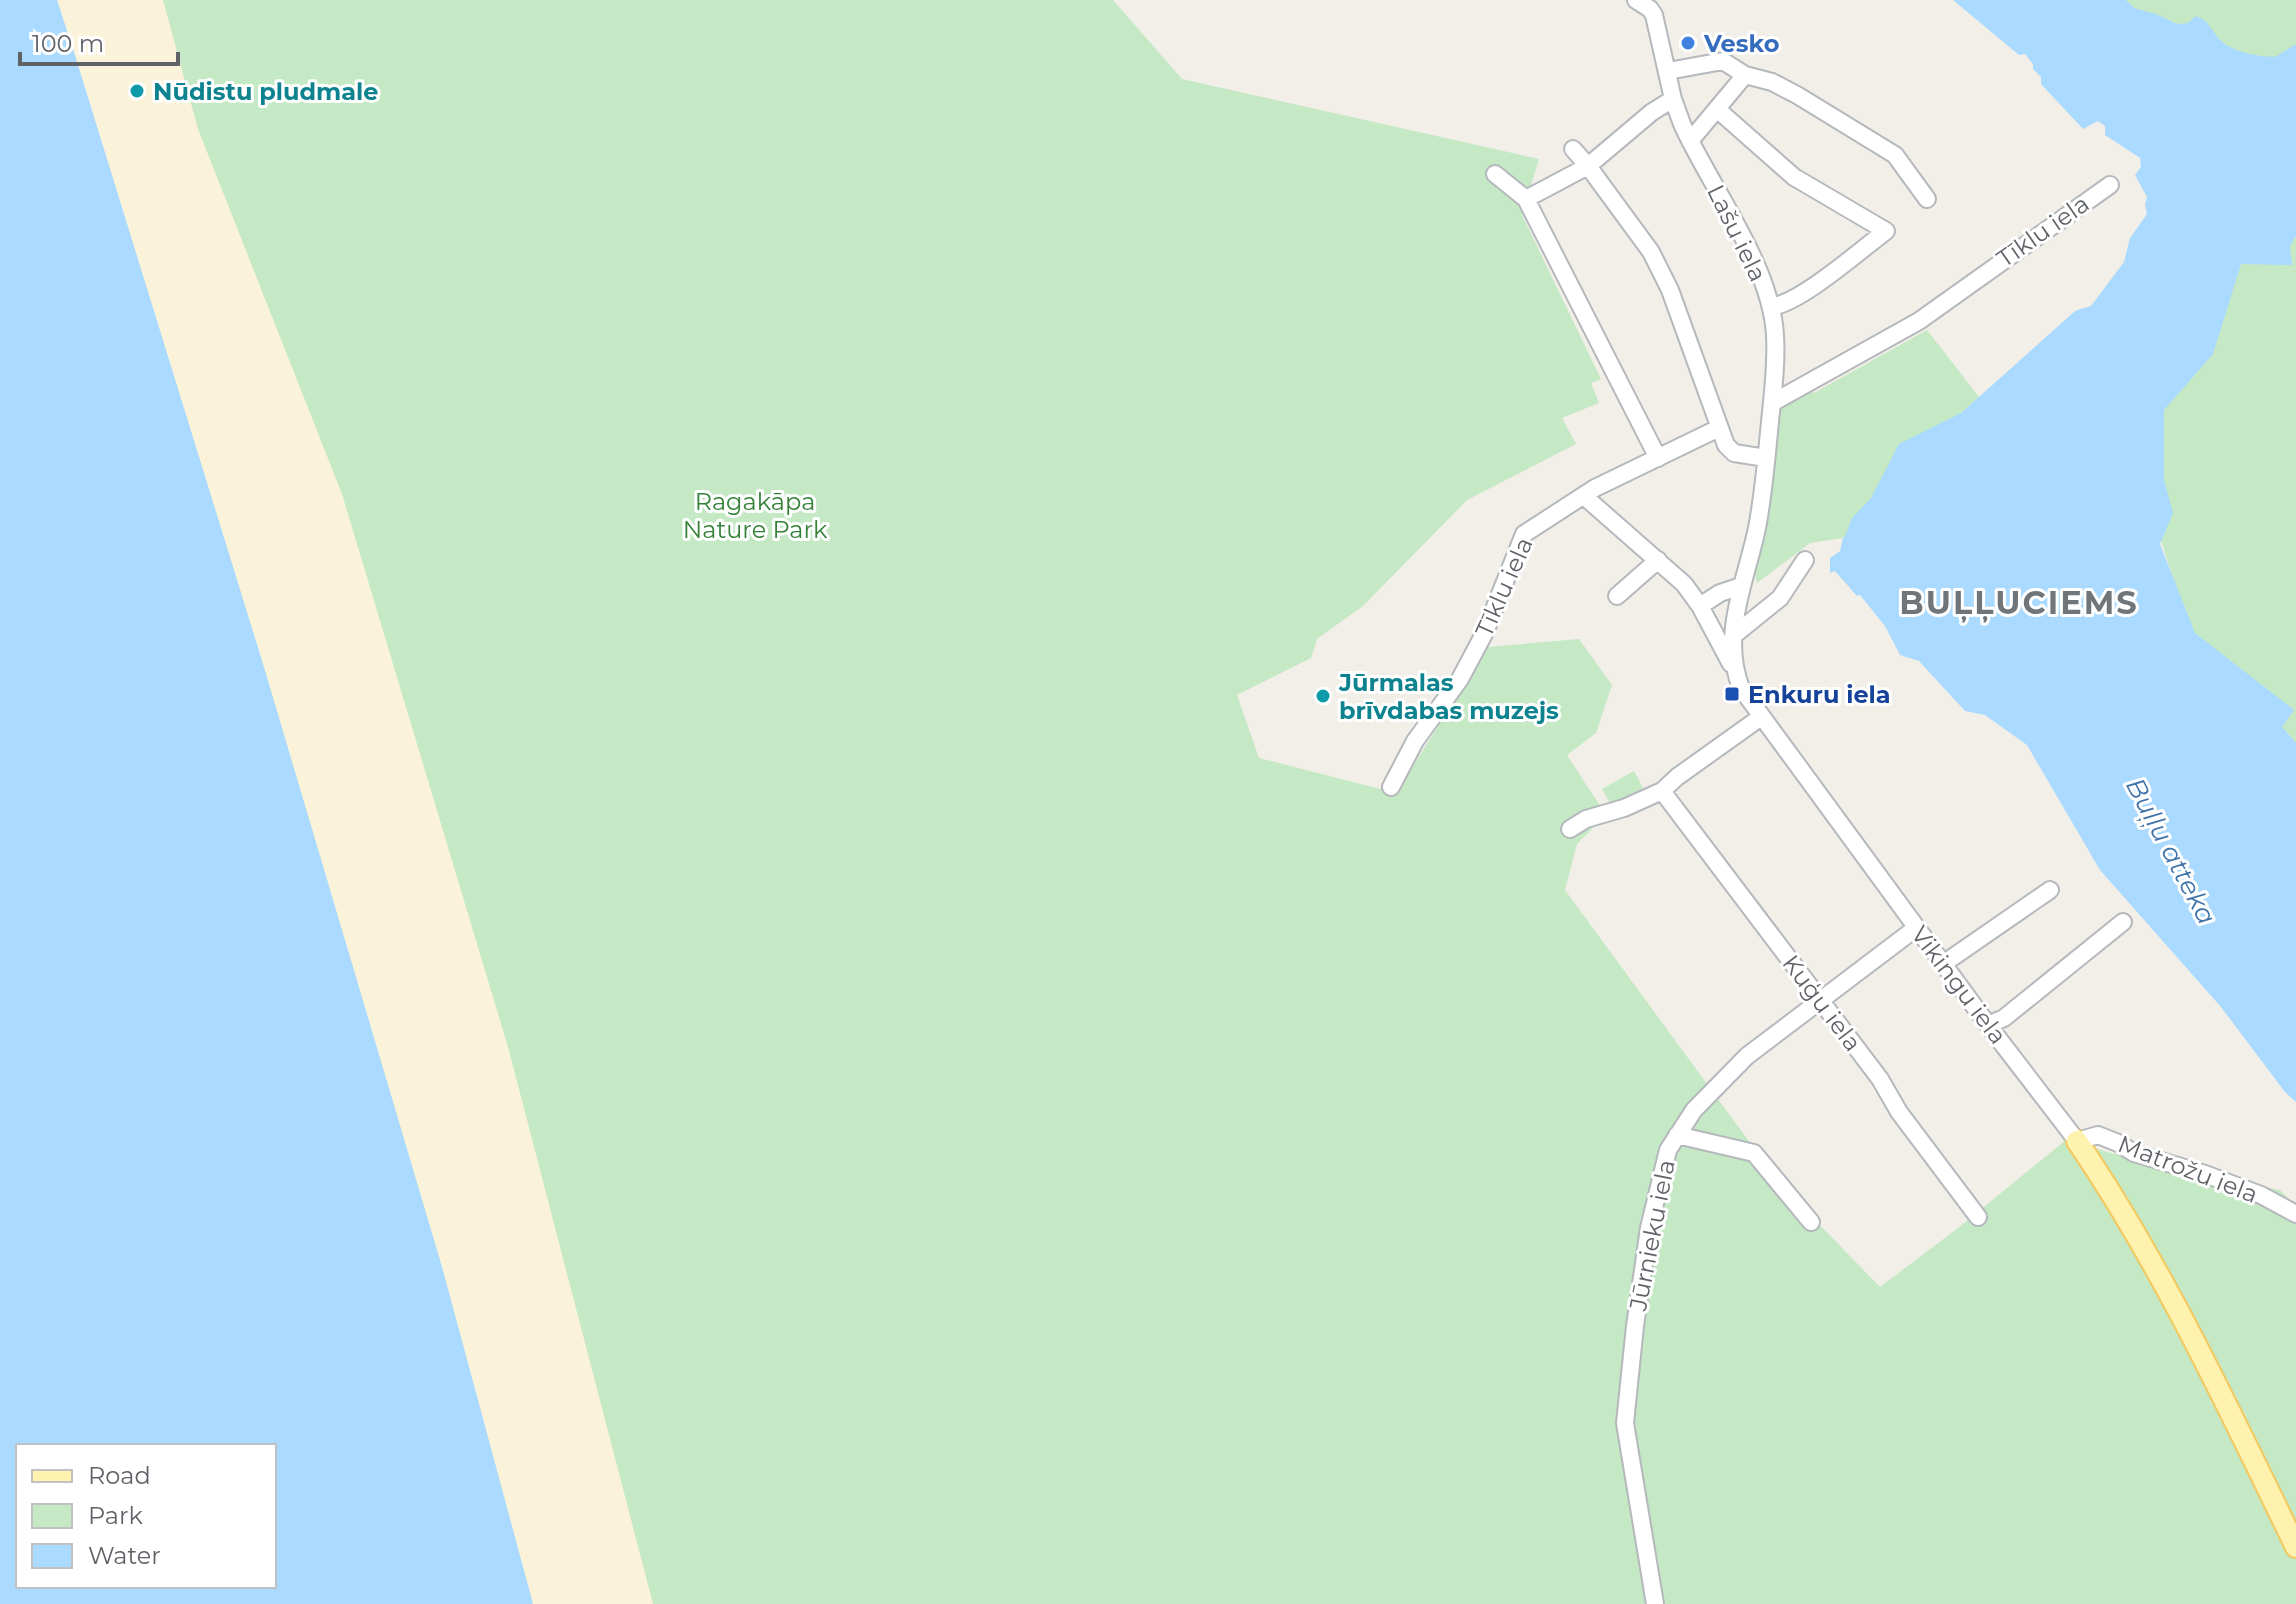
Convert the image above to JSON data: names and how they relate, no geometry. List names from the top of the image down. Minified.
{"streets":{"main road":["Vikingu iela"],"street":["Tīklu iela","Lašu iela","Kuģu iela","Matrožu iela","Jūrnieku iela"]},"crossings":[["Tīklu iela","Lašu iela"],["Tīklu iela","Vikingu iela"],["Lašu iela","Vikingu iela"],["Vikingu iela","Matrožu iela"],["Vikingu iela","Jūrnieku iela"],["Kuģu iela","Jūrnieku iela"]],"districts":["BUĻĻUCIEMS"],"water":["Buļļu atteka"],"parks":["Ragakāpa Nature Park"],"places":{"other":["Vesko","Nūdistu pludmale","Jūrmalas brīvdabas muzejs"],"transit":["Enkuru iela"]},"legend":["Road","Park","Water"],"scale_bar":"100 m"}
